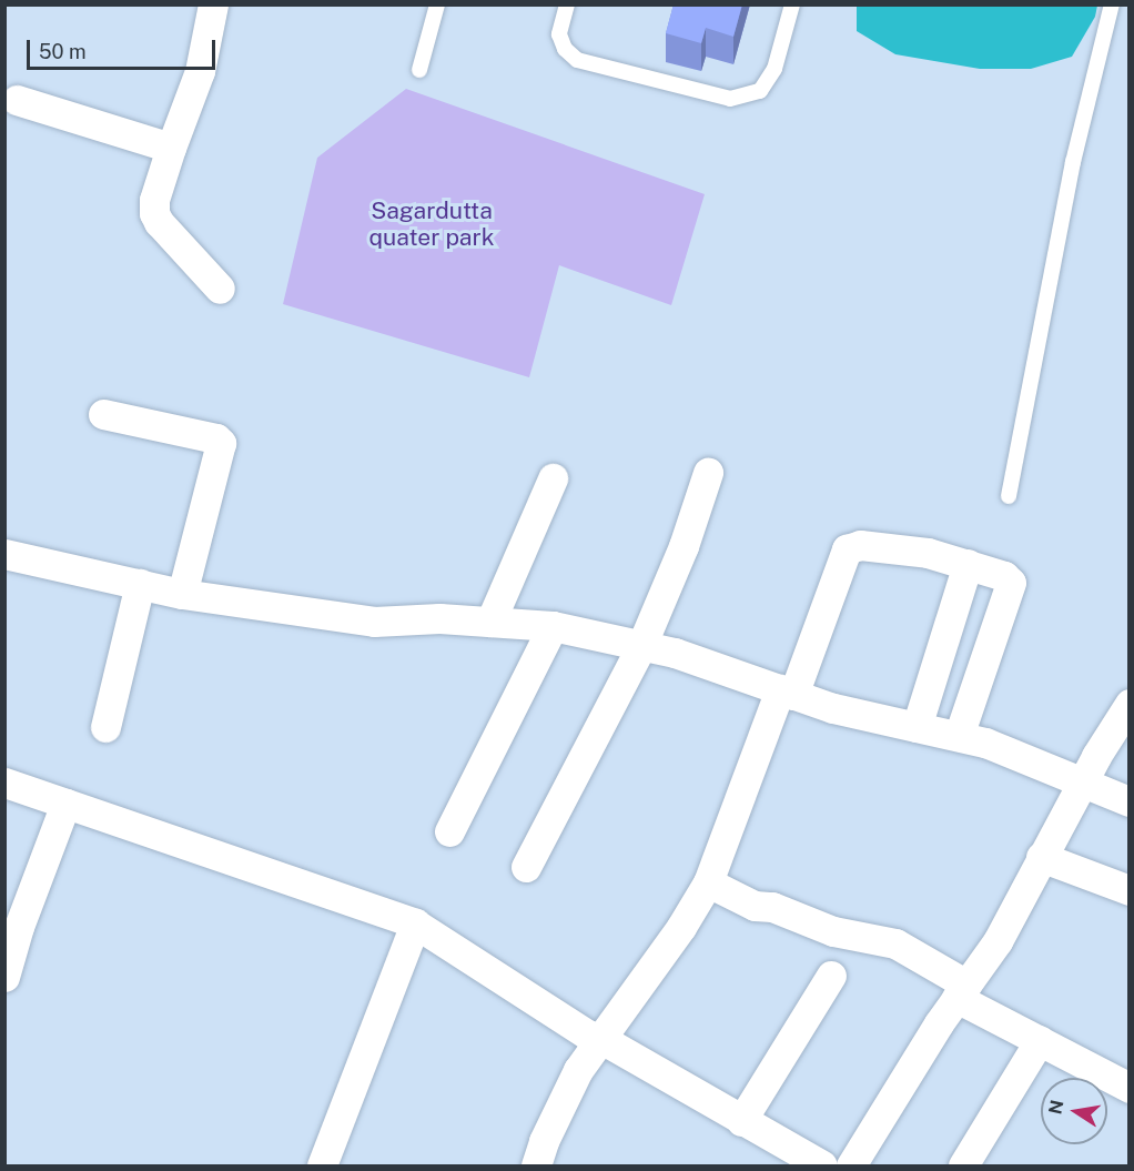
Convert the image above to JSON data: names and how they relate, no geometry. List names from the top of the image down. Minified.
{"parks":["Sagardutta quater park"],"scale_bar":"50 m","north":"left"}
